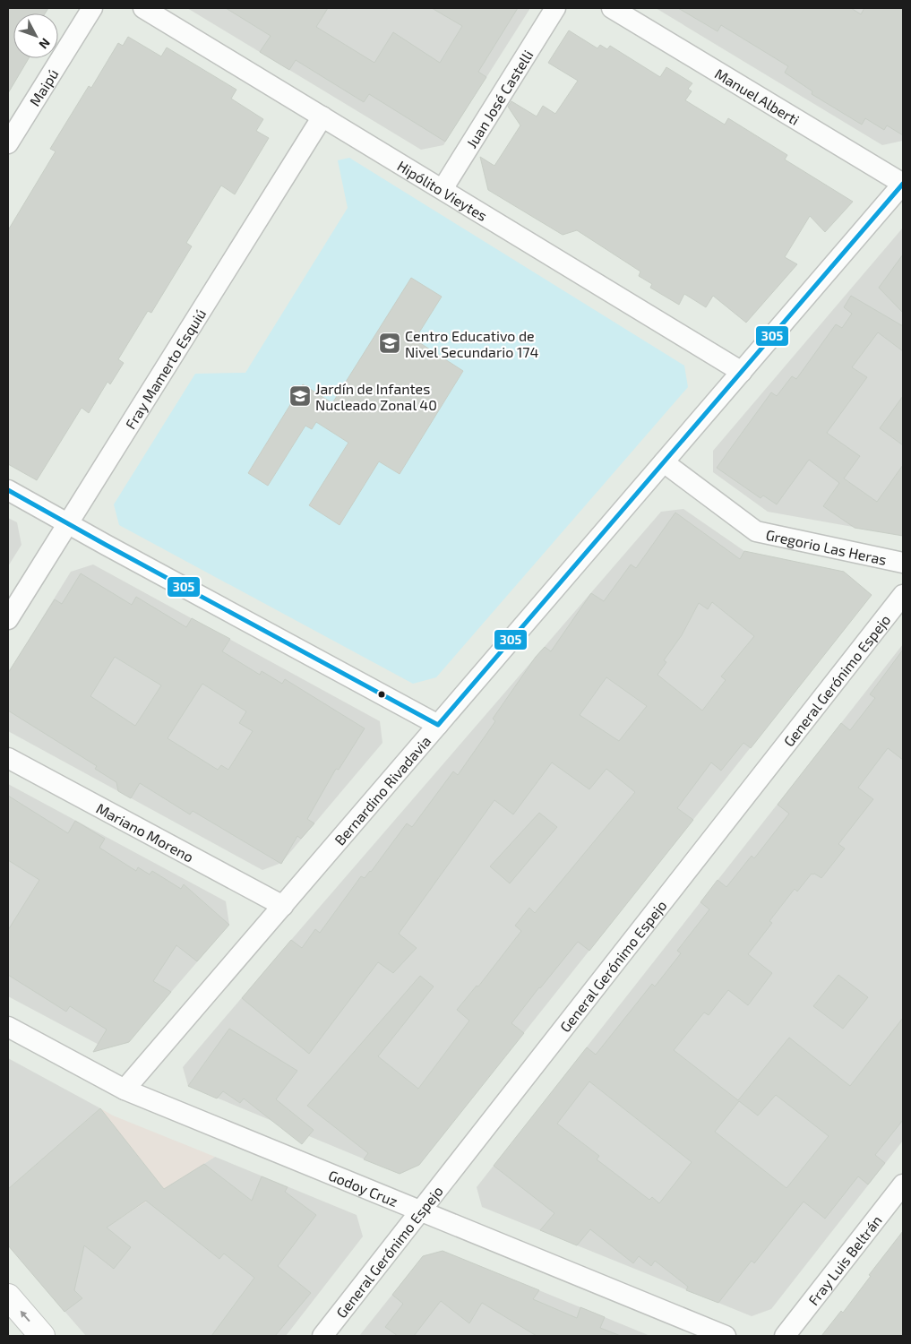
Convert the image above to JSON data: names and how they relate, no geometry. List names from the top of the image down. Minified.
{"streets":{"street":["Maipú","Manuel Alberti","Juan José Castelli","Hipólito Vieytes","Fray Mamerto Esquiú","Gregorio Las Heras","General Gerónimo Espejo","Bernardino Rivadavia","Mariano Moreno","Godoy Cruz","Fray Luis Beltrán"]},"crossings":[["Manuel Alberti","Bernardino Rivadavia"],["Juan José Castelli","Hipólito Vieytes"],["Hipólito Vieytes","Fray Mamerto Esquiú"],["Hipólito Vieytes","Bernardino Rivadavia"],["Gregorio Las Heras","Bernardino Rivadavia"],["General Gerónimo Espejo","Godoy Cruz"],["Bernardino Rivadavia","Mariano Moreno"],["Bernardino Rivadavia","Godoy Cruz"]],"places":{"school or university":["Centro Educativo de Nivel Secundario 174","Jardín de Infantes Nucleado Zonal 40"]},"lines":["transit line 305"],"north":"bottom right"}
